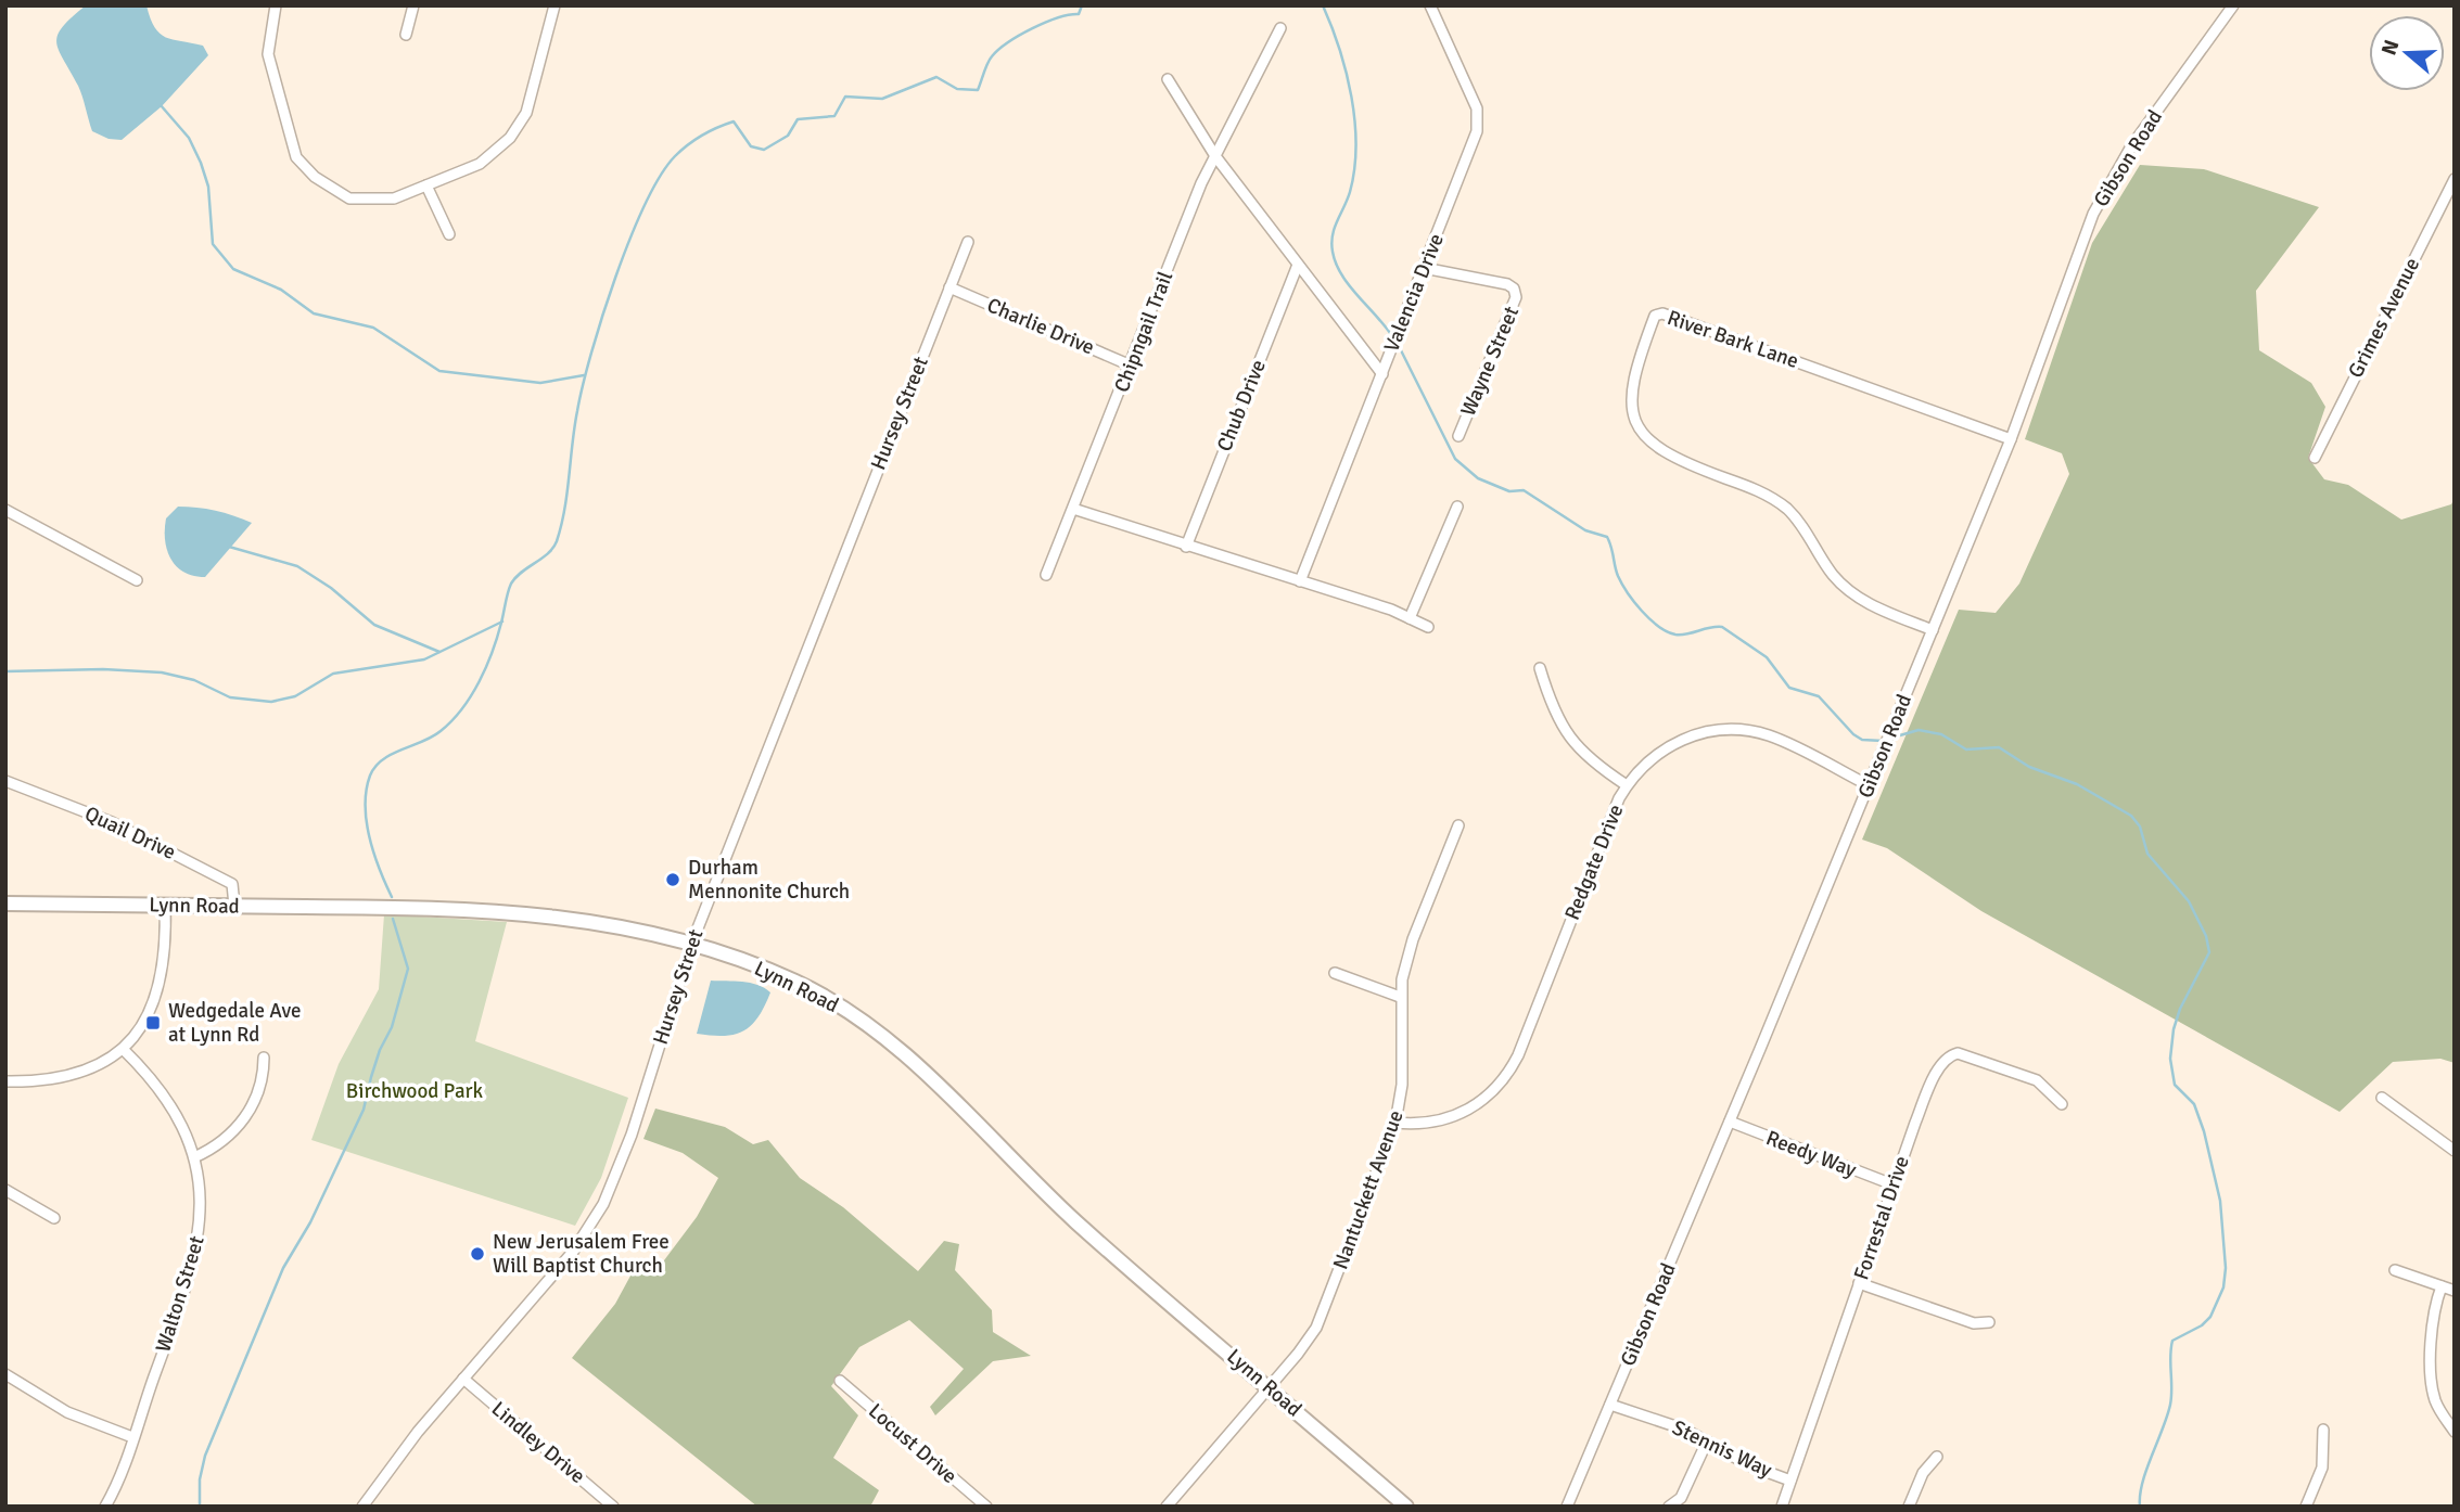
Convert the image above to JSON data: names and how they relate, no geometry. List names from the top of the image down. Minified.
{"streets":{"street":["Gibson Road","Valencia Drive","Grimes Avenue","Charlie Drive","Chipngail Trail","River Bark Lane","Wayne Street","Chub Drive","Hursey Street","Quail Drive","Redgate Drive","Lynn Road","Reedy Way","Nantuckett Avenue","Forrestal Drive","Walton Street","Lindley Drive","Locust Drive","Stennis Way"]},"crossings":[["Gibson Road","River Bark Lane"],["Gibson Road","Redgate Drive"],["Gibson Road","Reedy Way"],["Gibson Road","Stennis Way"],["Valencia Drive","Wayne Street"],["Charlie Drive","Chipngail Trail"],["Charlie Drive","Hursey Street"],["Hursey Street","Lynn Road"],["Hursey Street","Lindley Drive"],["Quail Drive","Lynn Road"],["Redgate Drive","Nantuckett Avenue"],["Lynn Road","Nantuckett Avenue"],["Reedy Way","Forrestal Drive"],["Forrestal Drive","Stennis Way"]],"parks":["Birchwood Park"],"places":{"other":["Durham Mennonite Church","New Jerusalem Free Will Baptist Church"],"transit":["Wedgedale Ave at Lynn Rd"]},"north":"left"}
